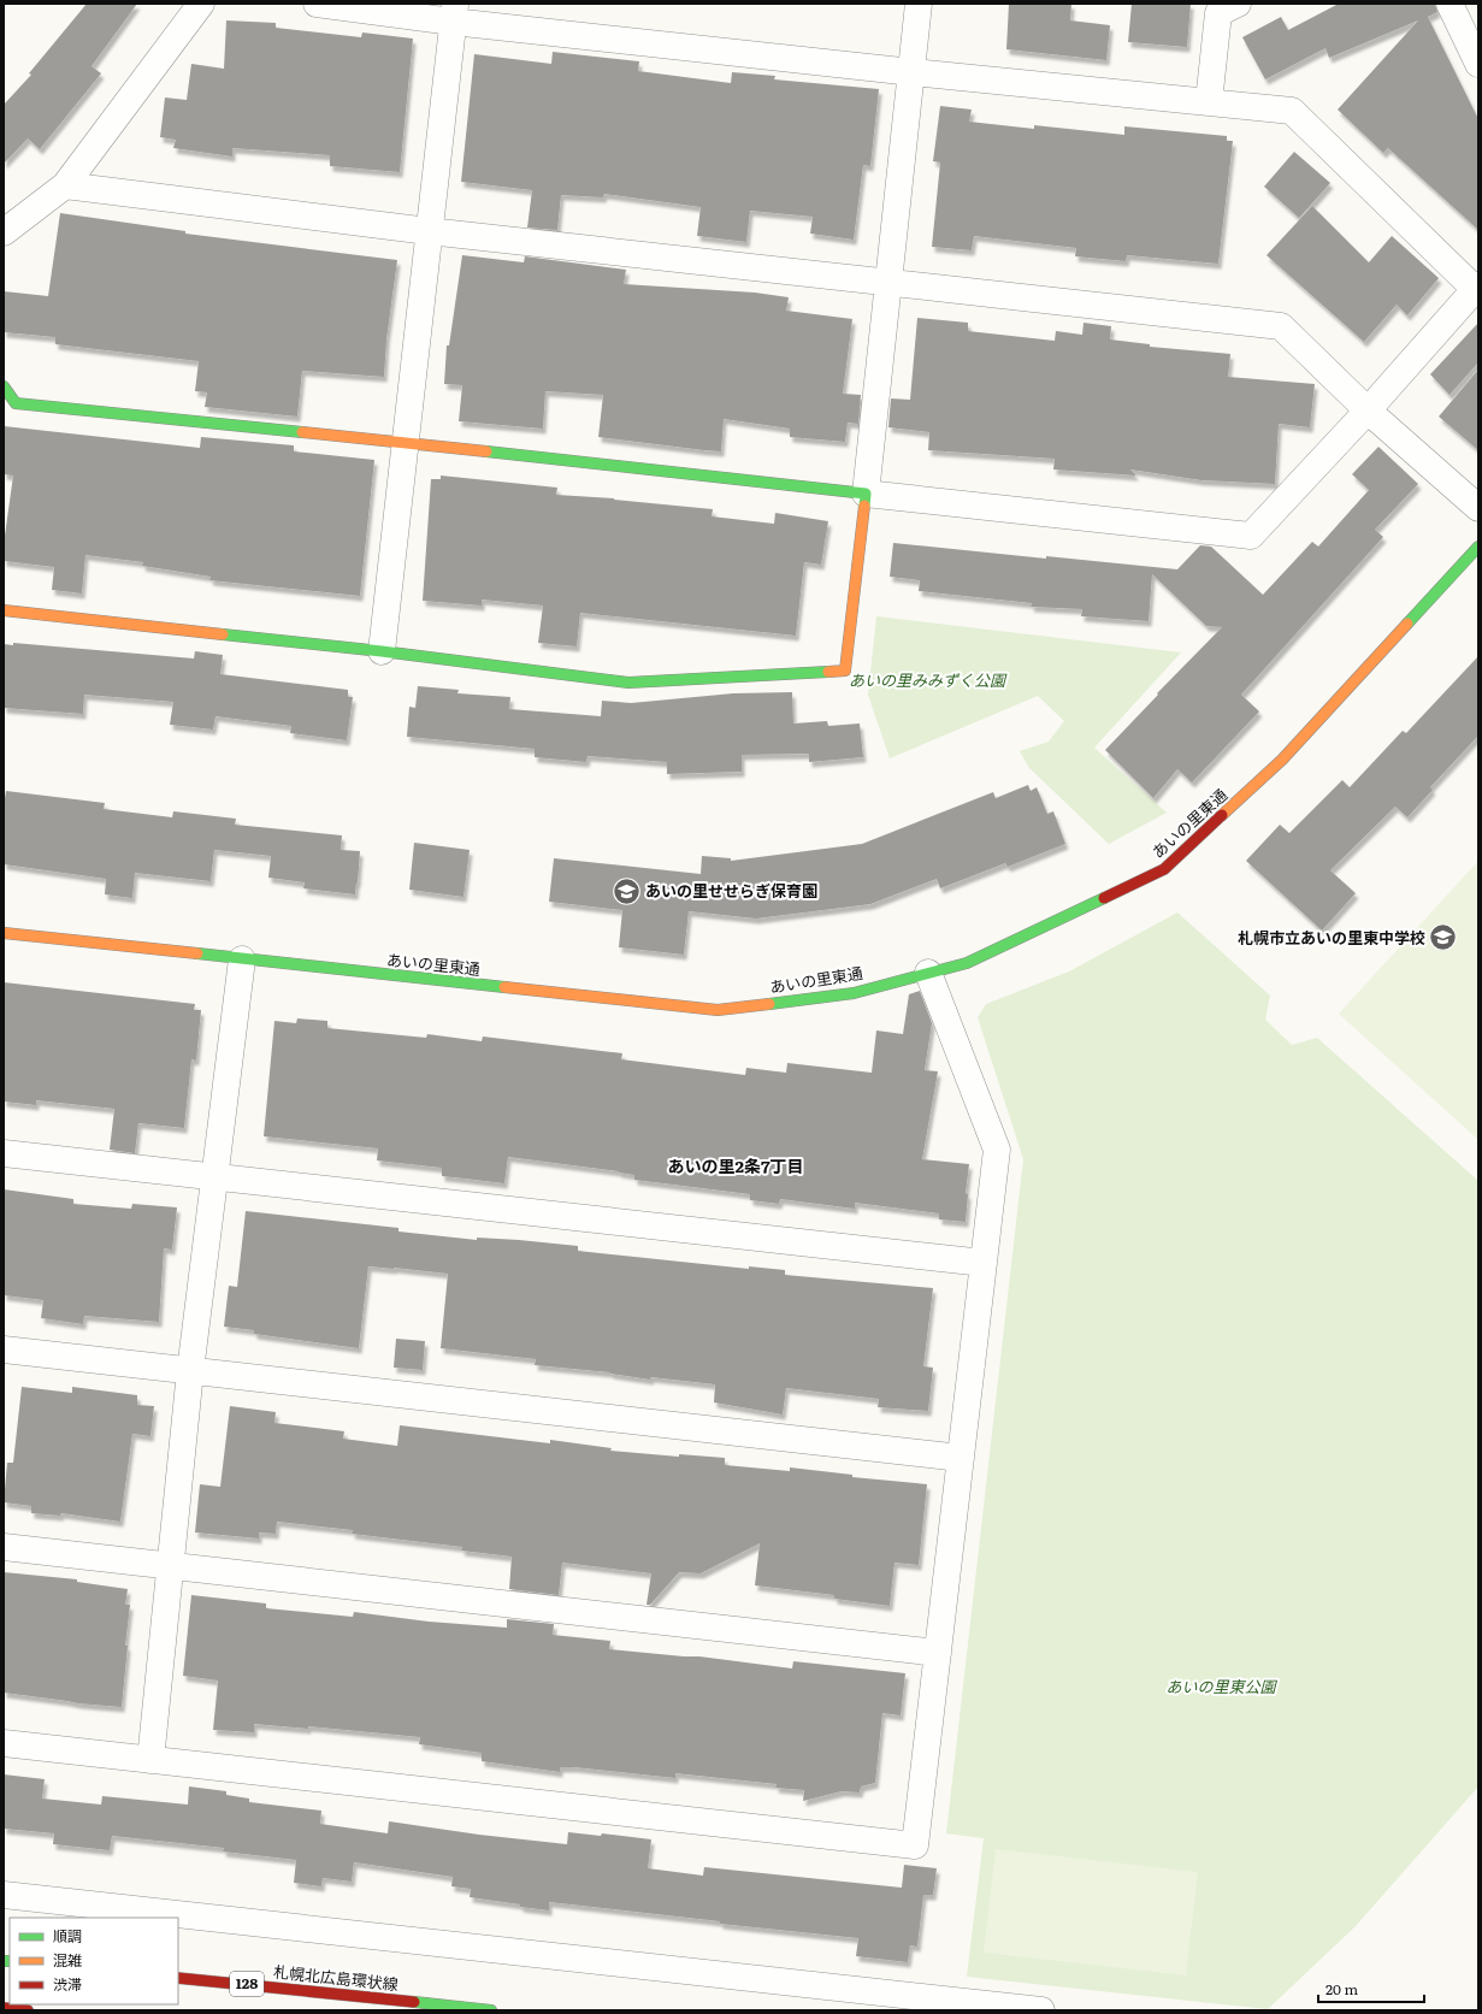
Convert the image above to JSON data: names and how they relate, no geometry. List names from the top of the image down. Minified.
{"streets":{"street":["あいの里東通","札幌北広島環状線","128"]},"districts":["あいの里2条7丁目"],"parks":["あいの里みみずく公園","あいの里東公園"],"places":{"school or university":["あいの里せせらぎ保育園","札幌市立あいの里東中学校"]},"legend":["順調","混雑","渋滞"],"scale_bar":"20 m"}
